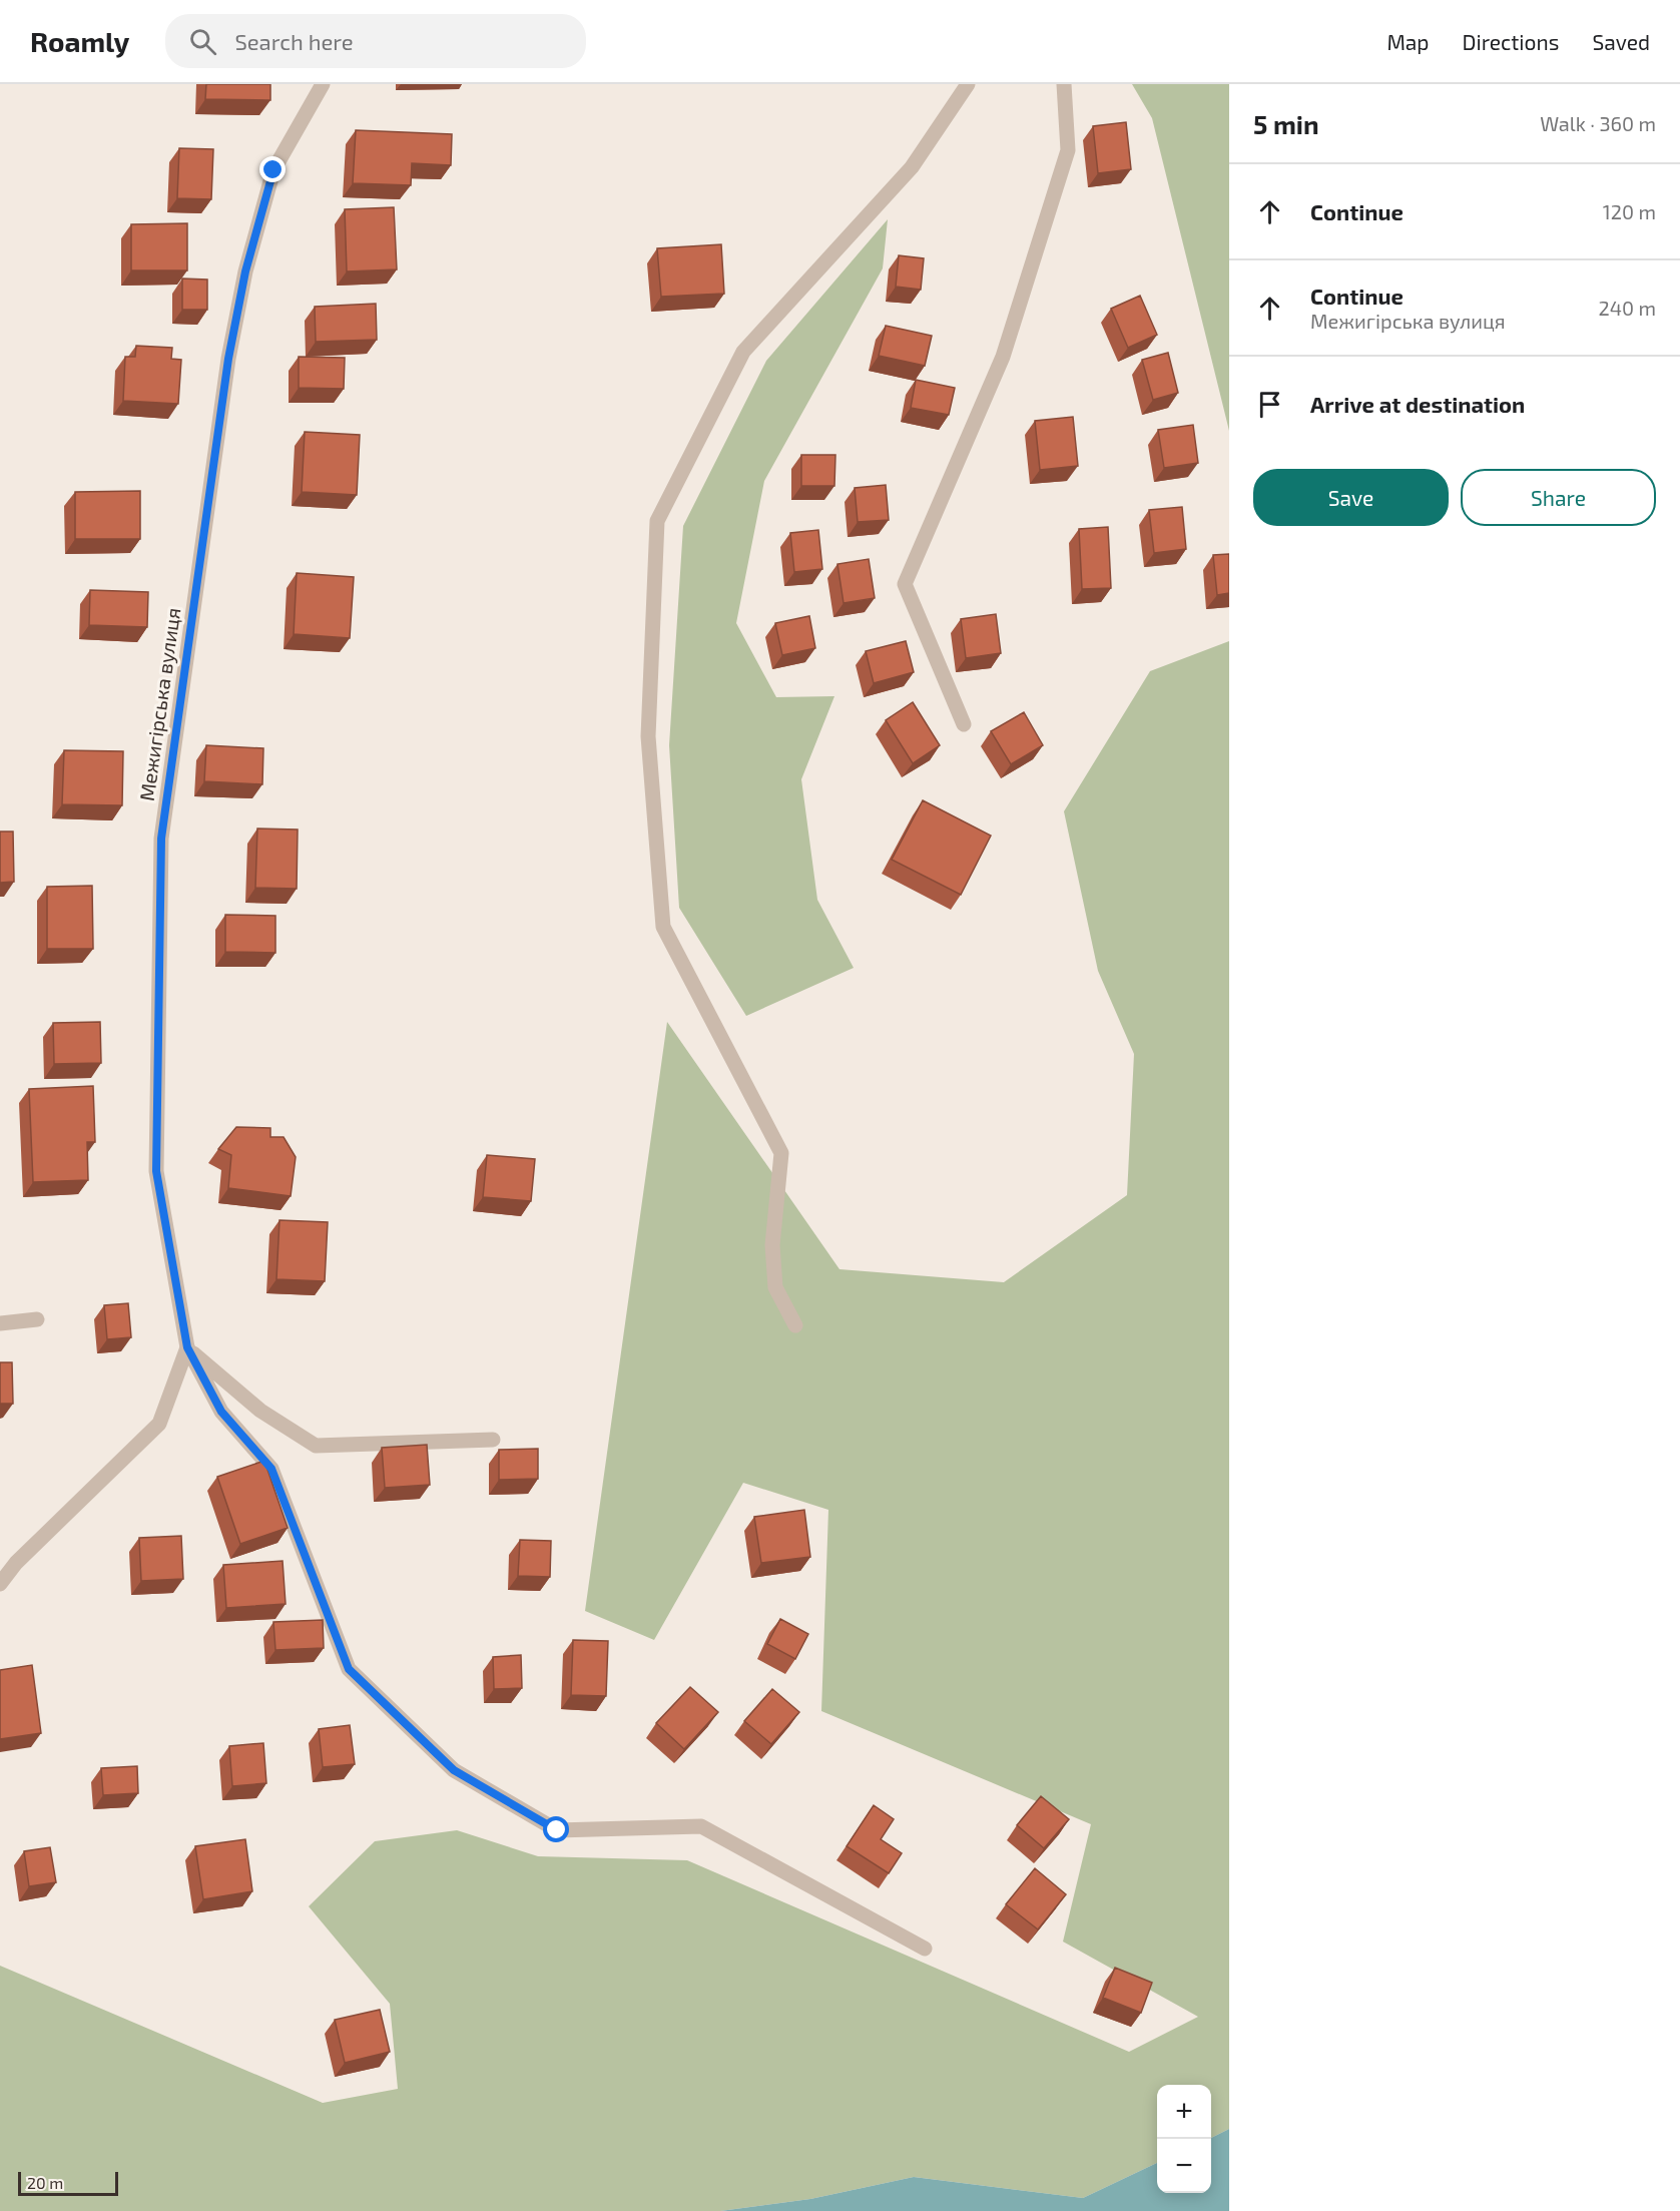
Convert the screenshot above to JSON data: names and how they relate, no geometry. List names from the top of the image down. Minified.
{"streets":{"street":["Межигірська вулиця"]},"scale_bar":"20 m","page":{"header":"Roamly","search":"Search here","nav":["Map","Directions","Saved"],"heading":["5 min","Walk · 360 m"],"list":[["Continue","120 m"],["Continue","Межигірська вулиця","240 m"],"Arrive at destination"],"buttons":["Save","Share"],"map_buttons":["+","−"],"scale":"20 m"}}
